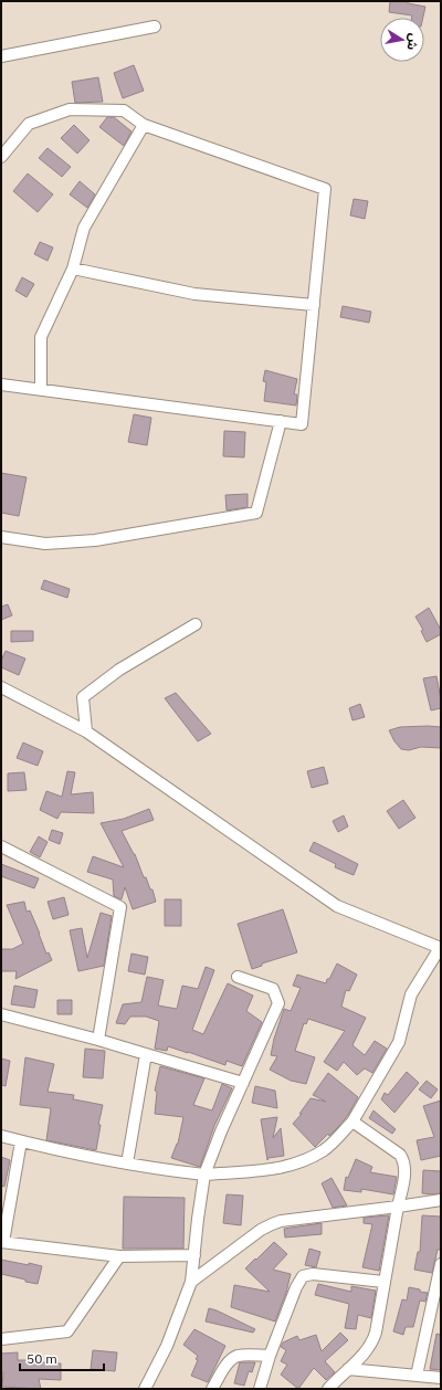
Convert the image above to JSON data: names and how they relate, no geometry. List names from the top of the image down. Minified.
{"scale_bar":"50 m","north":"right"}
